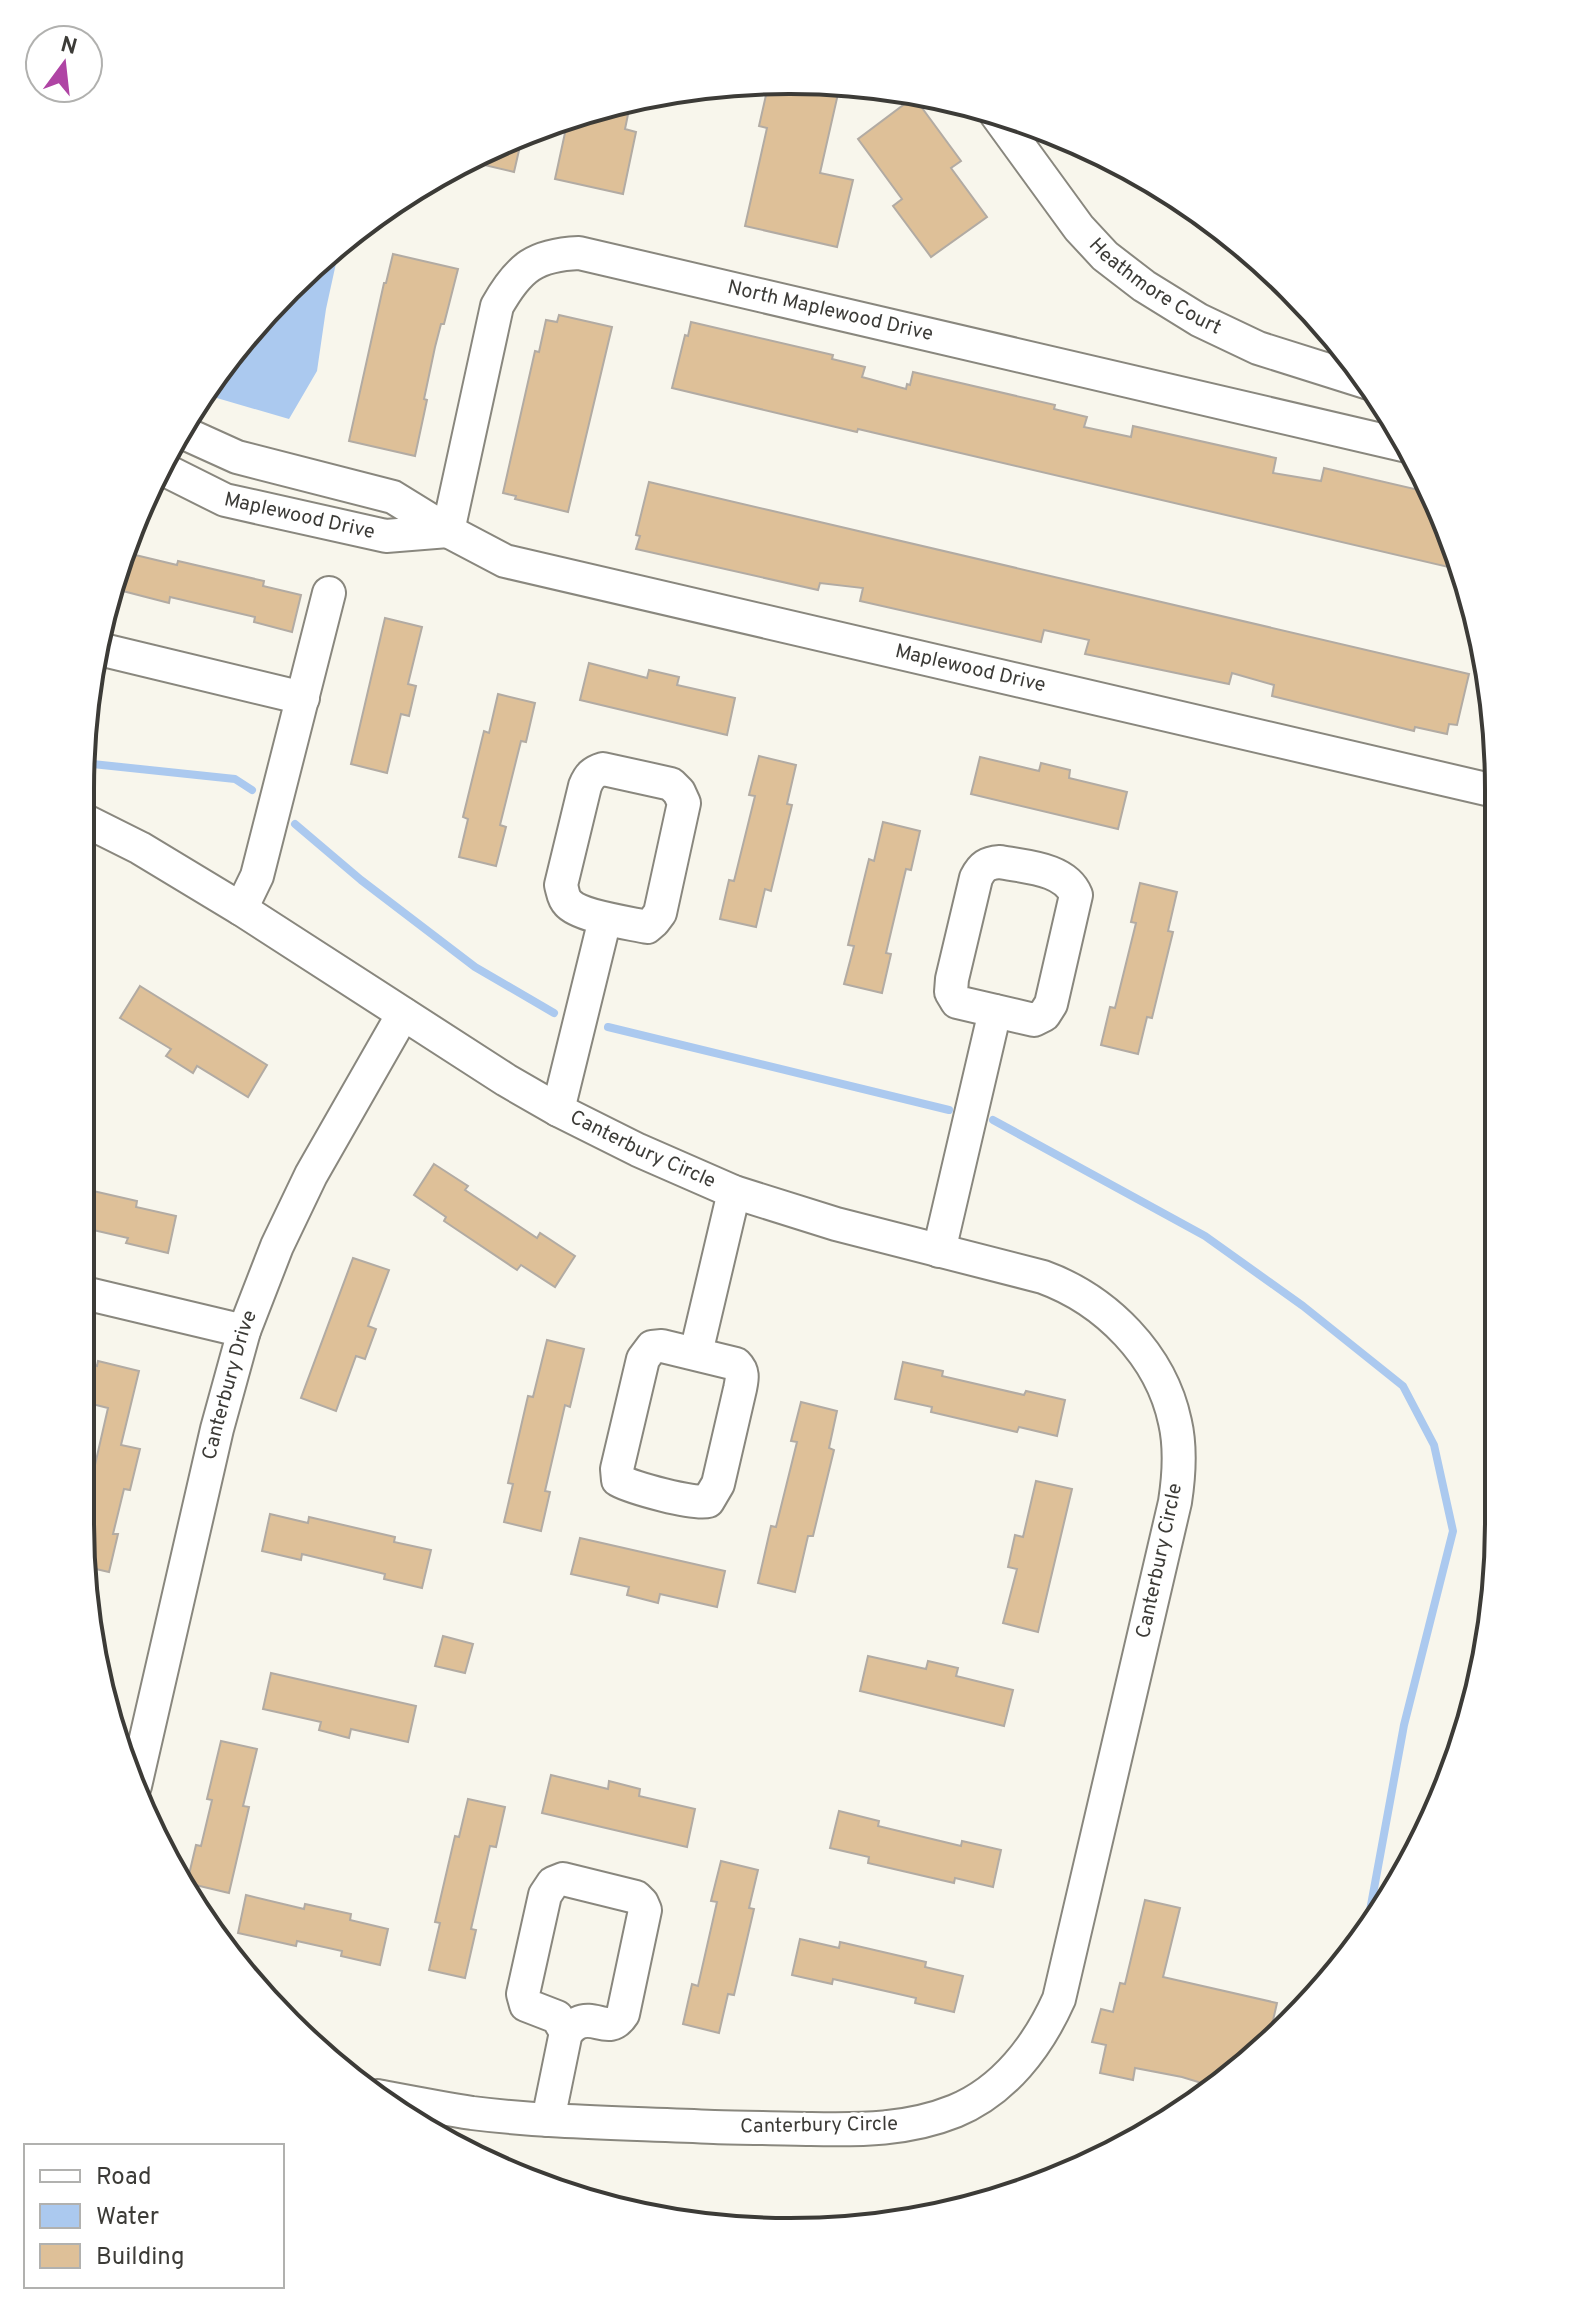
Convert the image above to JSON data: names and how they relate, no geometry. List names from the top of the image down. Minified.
{"streets":{"street":["Heathmore Court","North Maplewood Drive","Maplewood Drive","Canterbury Circle","Canterbury Drive"]},"crossings":[["North Maplewood Drive","Maplewood Drive"],["Canterbury Circle","Canterbury Drive"]],"legend":["Road","Water","Building"],"north":"top"}
